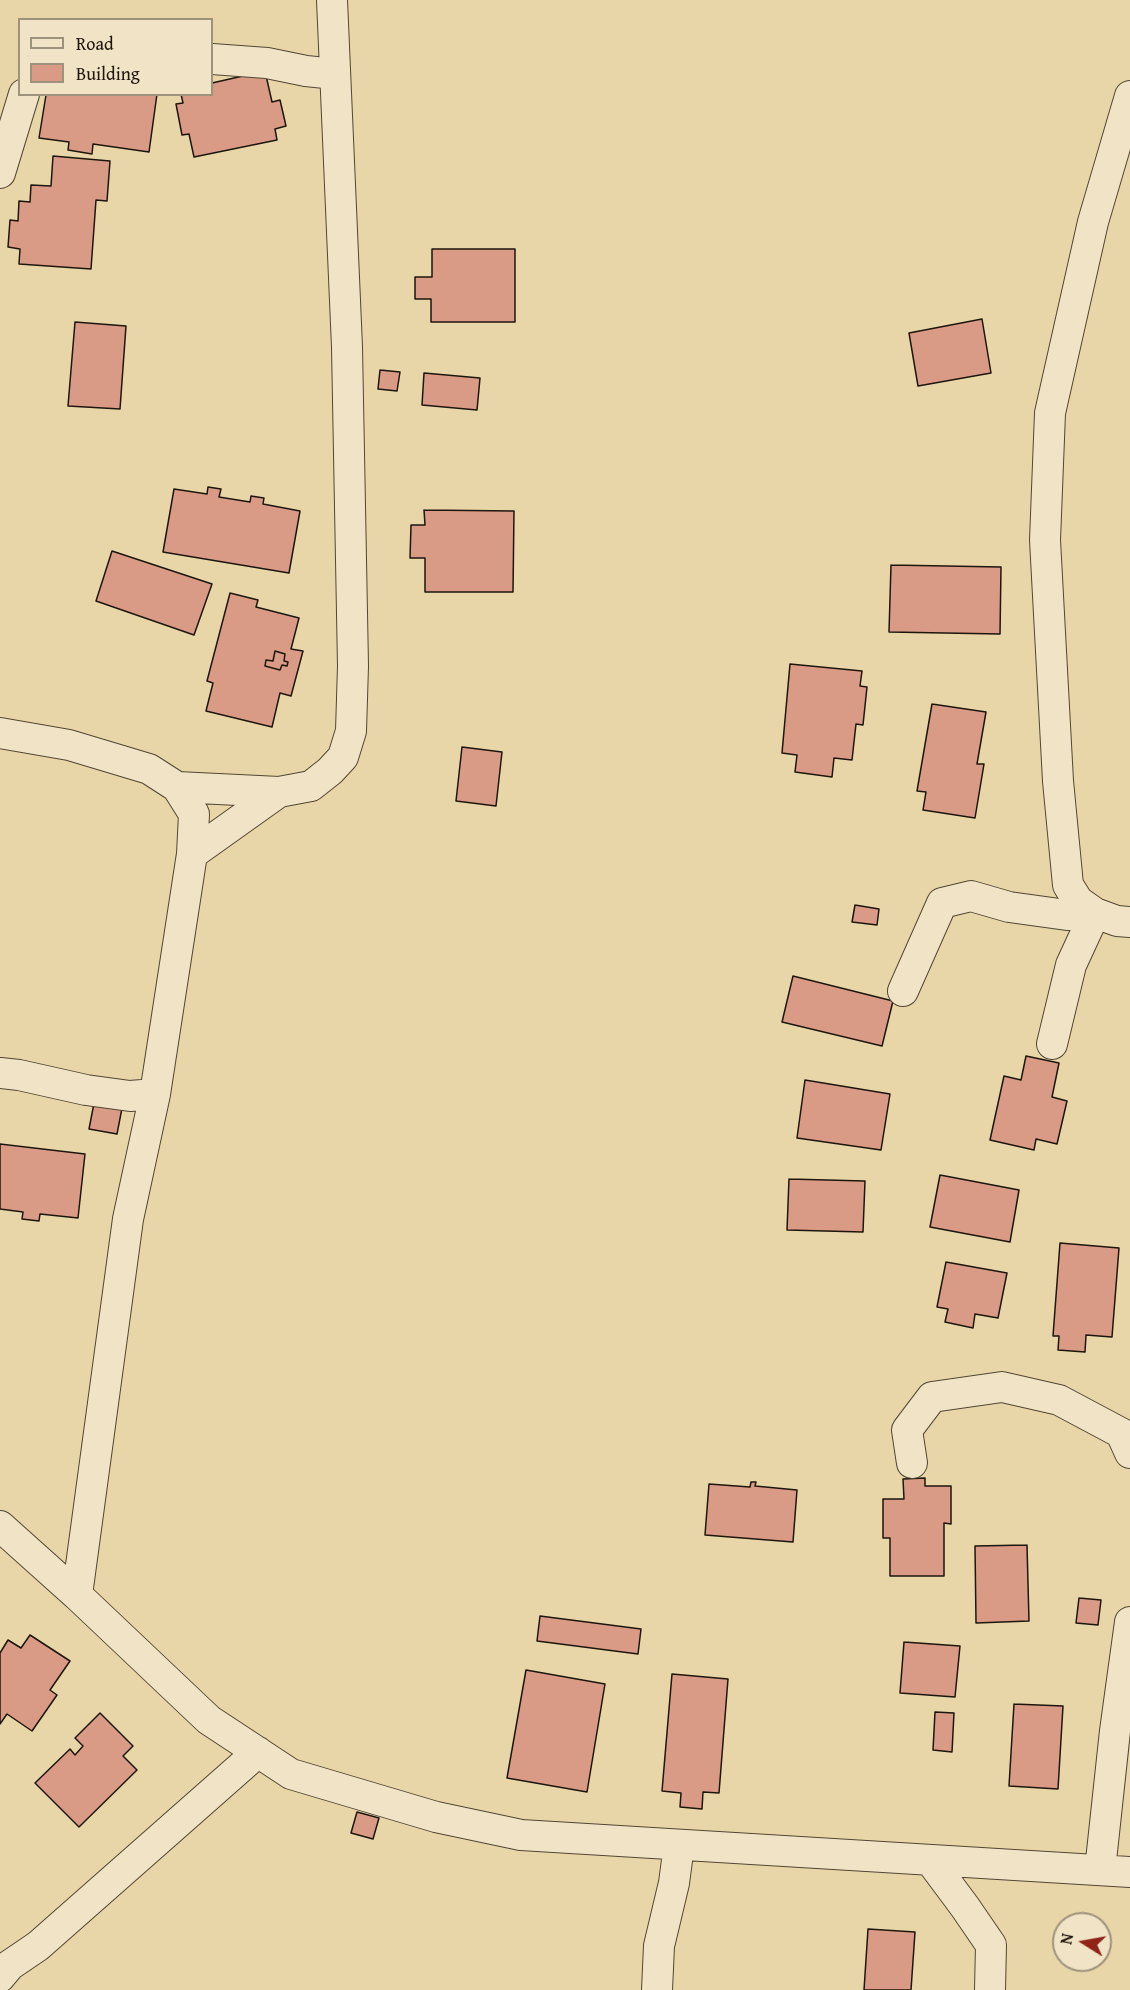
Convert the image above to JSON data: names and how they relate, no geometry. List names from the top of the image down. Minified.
{"legend":["Road","Building"],"north":"left"}
